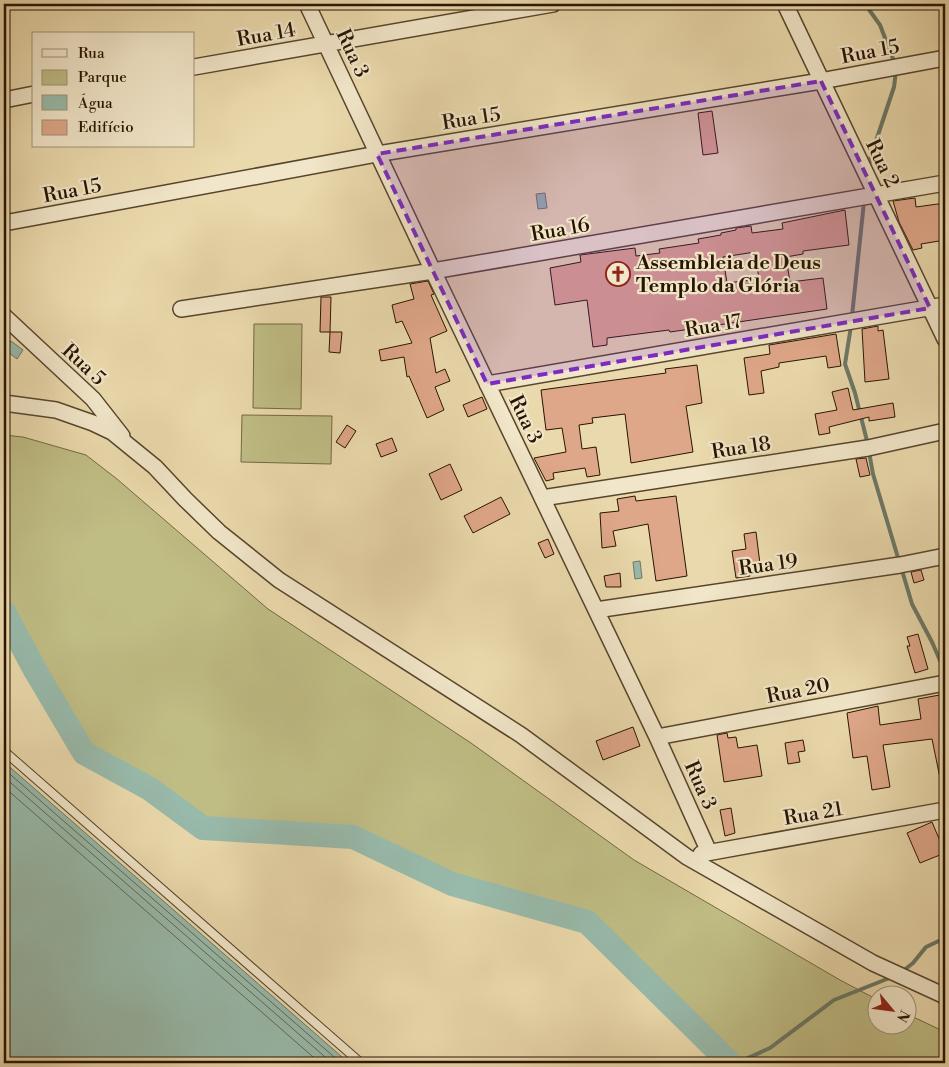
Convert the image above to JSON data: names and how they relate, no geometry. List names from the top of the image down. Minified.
{"streets":{"street":["Rua 14","Rua 15","Rua 3","Rua 2","Rua 16","Rua 17","Rua 5","Rua 18","Rua 19","Rua 20","Rua 21"]},"crossings":[["Rua 14","Rua 3"],["Rua 15","Rua 3"],["Rua 15","Rua 2"],["Rua 3","Rua 16"],["Rua 3","Rua 17"],["Rua 3","Rua 18"],["Rua 3","Rua 19"],["Rua 3","Rua 20"],["Rua 3","Rua 21"],["Rua 2","Rua 16"],["Rua 2","Rua 17"]],"places":{"church":["Assembleia de Deus Templo da Glória"]},"legend":["Rua","Parque","Água","Edifício"],"north":"bottom right"}
